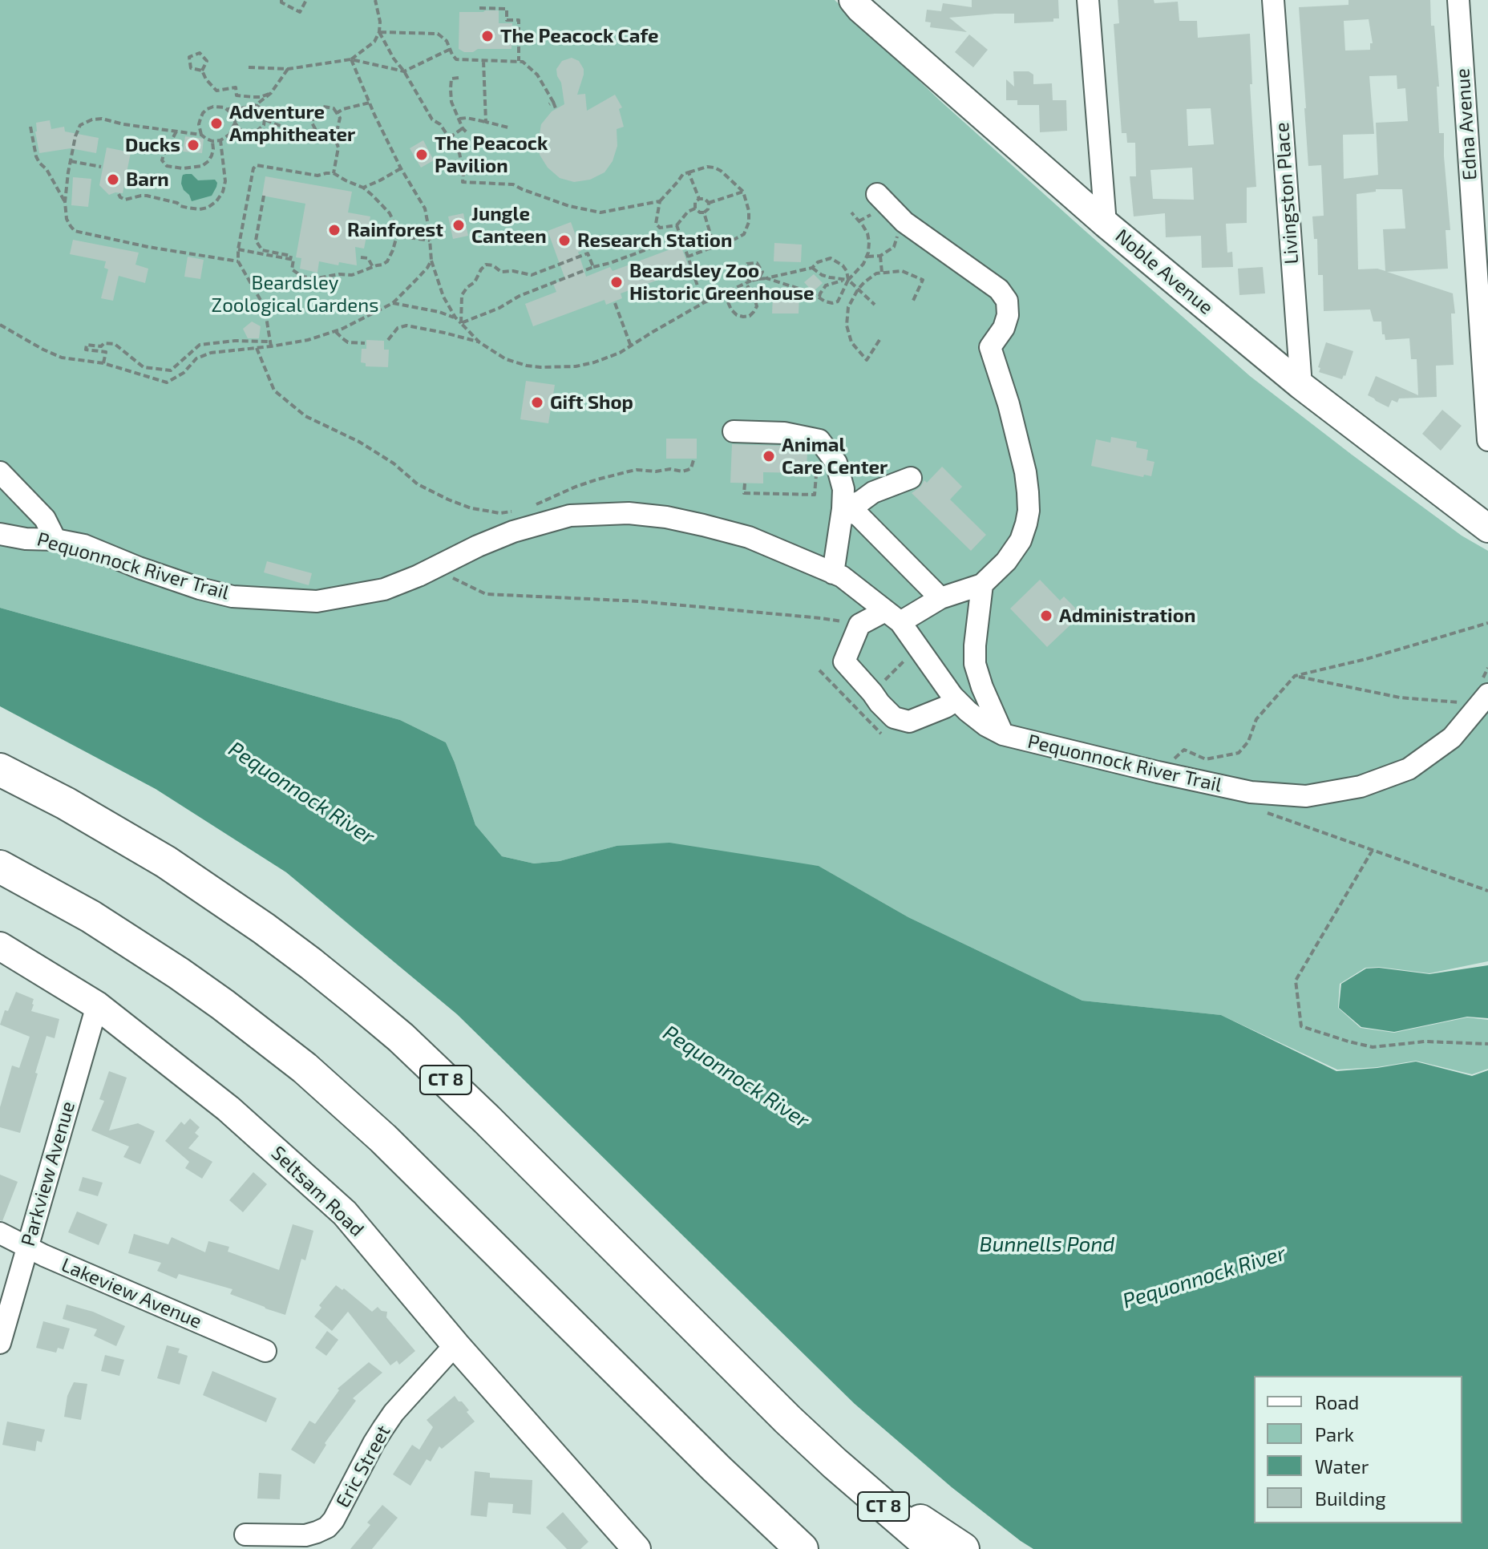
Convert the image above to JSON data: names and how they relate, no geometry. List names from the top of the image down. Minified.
{"streets":{"highway":["CT 8"],"main road":["Noble Avenue","Seltsam Road"],"street":["Edna Avenue","Livingston Place","Parkview Avenue","Lakeview Avenue","Eric Street"]},"crossings":[["Livingston Place","Noble Avenue"],["Parkview Avenue","Seltsam Road"],["Parkview Avenue","Lakeview Avenue"],["Seltsam Road","Eric Street"]],"water":["Pequonnock River","Bunnells Pond"],"parks":["Beardsley Zoological Gardens"],"places":["The Peacock Cafe","Adventure Amphitheater","Ducks","The Peacock Pavilion","Barn","Jungle Canteen","Rainforest","Research Station","Beardsley Zoo Historic Greenhouse","Gift Shop","Animal Care Center","Administration"],"legend":["Road","Park","Water","Building"]}
